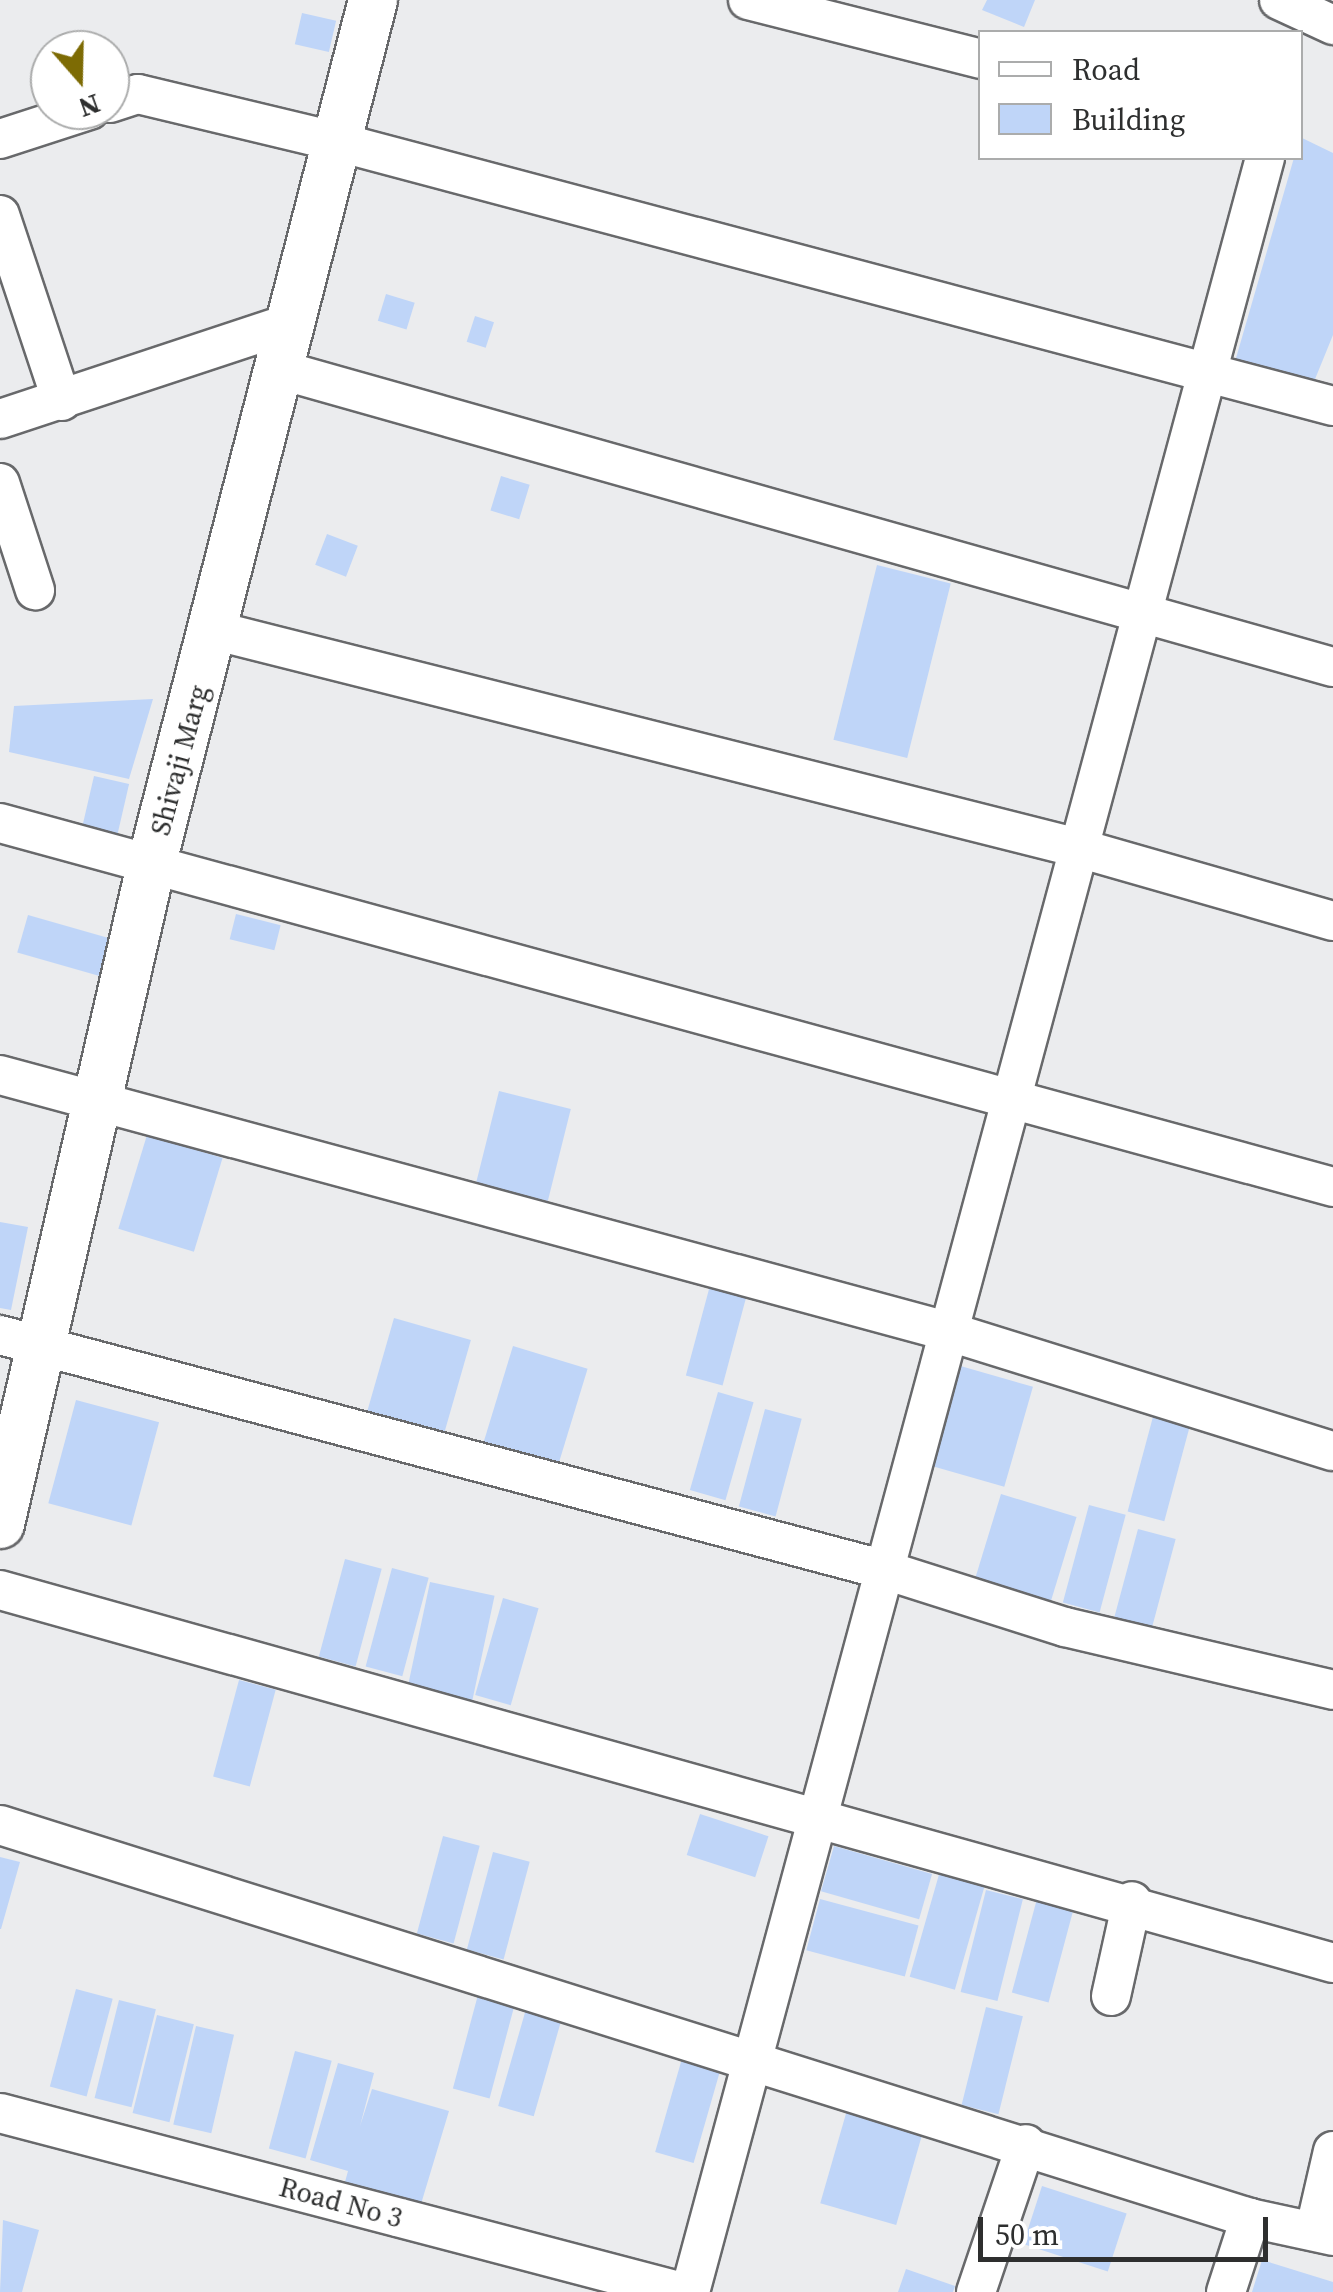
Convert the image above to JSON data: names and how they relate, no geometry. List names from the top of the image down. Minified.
{"streets":{"street":["Shivaji Marg","Road No 3"]},"legend":["Road","Building"],"scale_bar":"50 m","north":"bottom"}
